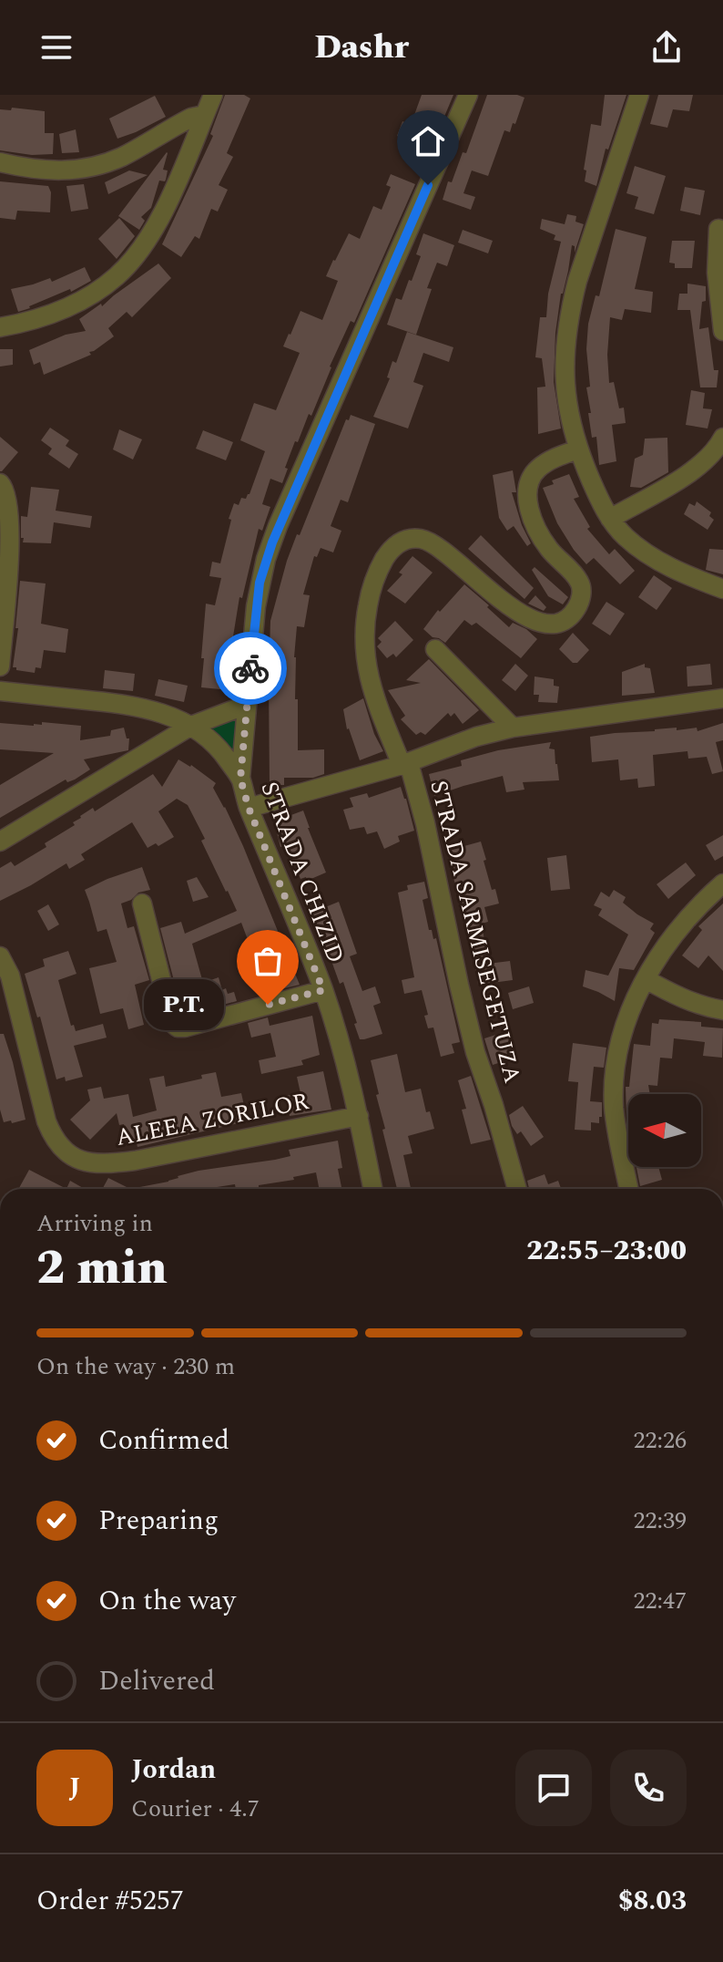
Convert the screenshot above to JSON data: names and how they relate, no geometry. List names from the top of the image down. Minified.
{"streets":{"street":["STRADA CHIZID","STRADA SARMISEGETUZA","ALEEA ZORILOR"]},"crossings":[["STRADA CHIZID","ALEEA ZORILOR"]],"places":["P.T."],"north":"left","page":{"header":"Dashr","bubble":"P.T.","heading":["2 min","Arriving in","22:55–23:00"],"panel":["Jordan","Courier · 4.7","Order #5257","$8.03"],"bar":"On the way · 230 m","list":[["Confirmed","22:26"],["Preparing","22:39"],["On the way","22:47"],"Delivered"],"round":"J"}}
